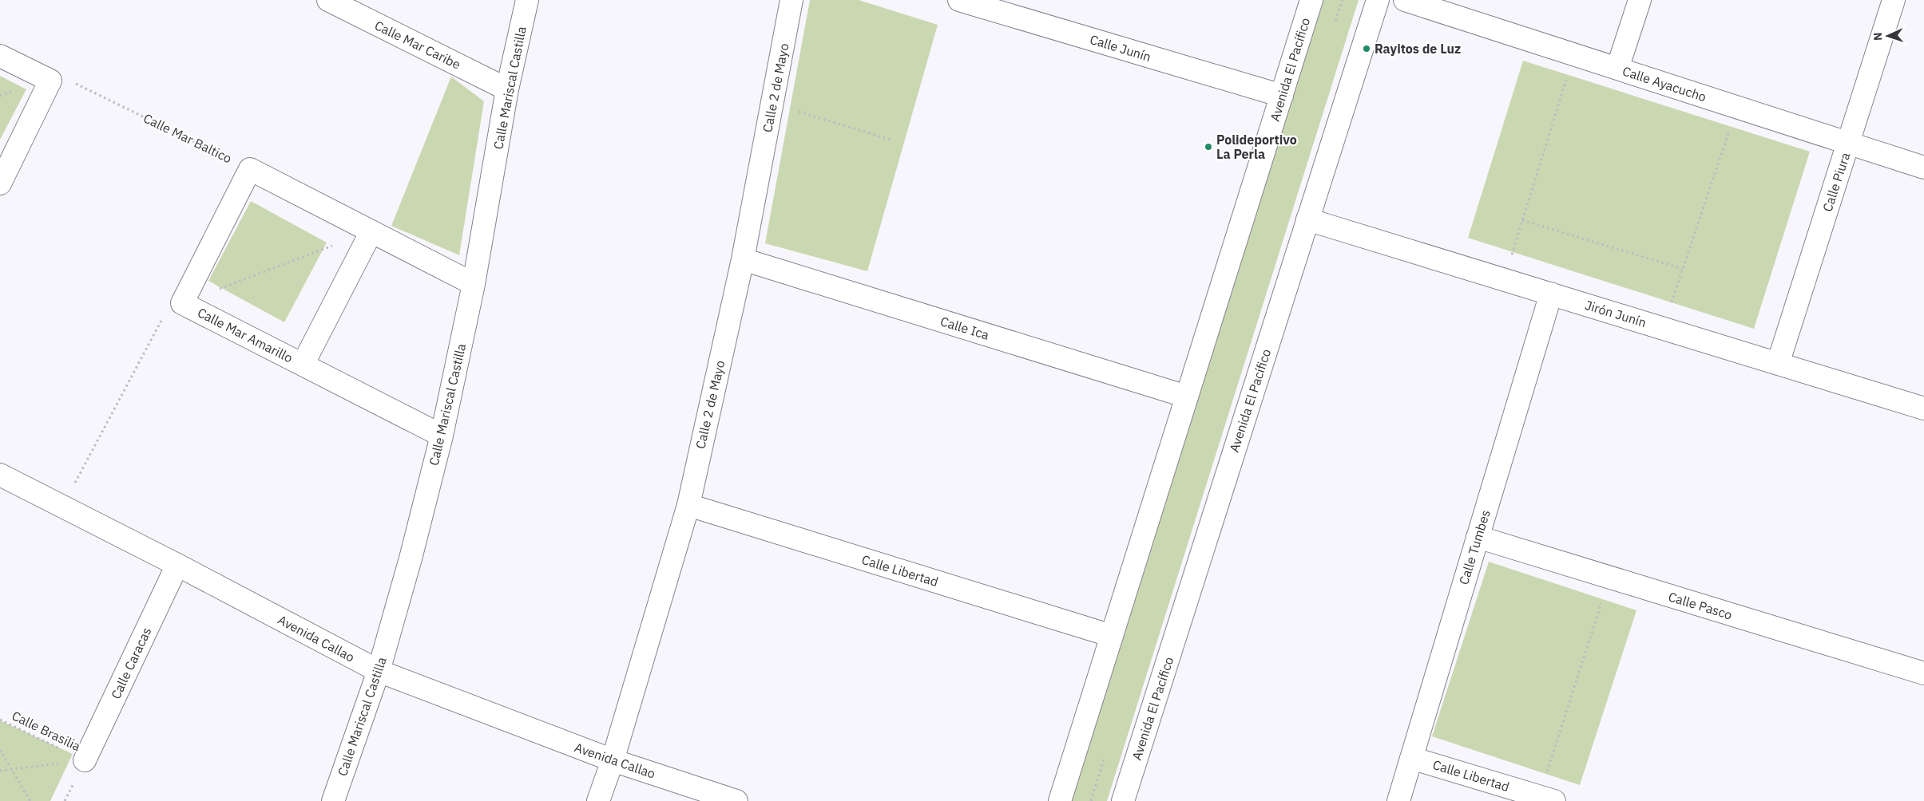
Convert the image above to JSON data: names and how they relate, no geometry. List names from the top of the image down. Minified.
{"streets":{"street":["Calle Mar Caribe","Calle Junín","Avenida El Pacífico","Calle Ayacucho","Calle Mariscal Castilla","Calle 2 de Mayo","Calle Piura","Jirón Junín","Calle Ica","Calle Mar Amarillo","Calle Tumbes","Calle Libertad","Calle Pasco","Avenida Callao","Calle Caracas"],"path":["Calle Mar Baltico","Calle Brasilia"]},"crossings":[["Calle Mar Caribe","Calle Mariscal Castilla"],["Calle Junín","Avenida El Pacífico"],["Avenida El Pacífico","Jirón Junín"],["Avenida El Pacífico","Calle Ica"],["Avenida El Pacífico","Calle Libertad"],["Calle Ayacucho","Calle Piura"],["Calle Mariscal Castilla","Calle Mar Amarillo"],["Calle Mariscal Castilla","Avenida Callao"],["Calle 2 de Mayo","Calle Ica"],["Calle 2 de Mayo","Calle Libertad"],["Calle 2 de Mayo","Avenida Callao"],["Calle Mar Baltico","Calle Mar Amarillo"],["Calle Piura","Jirón Junín"],["Jirón Junín","Calle Tumbes"],["Calle Tumbes","Calle Libertad"],["Calle Tumbes","Calle Pasco"],["Avenida Callao","Calle Caracas"],["Calle Caracas","Calle Brasilia"]],"places":["Rayitos de Luz","Polideportivo La Perla"],"north":"left"}
